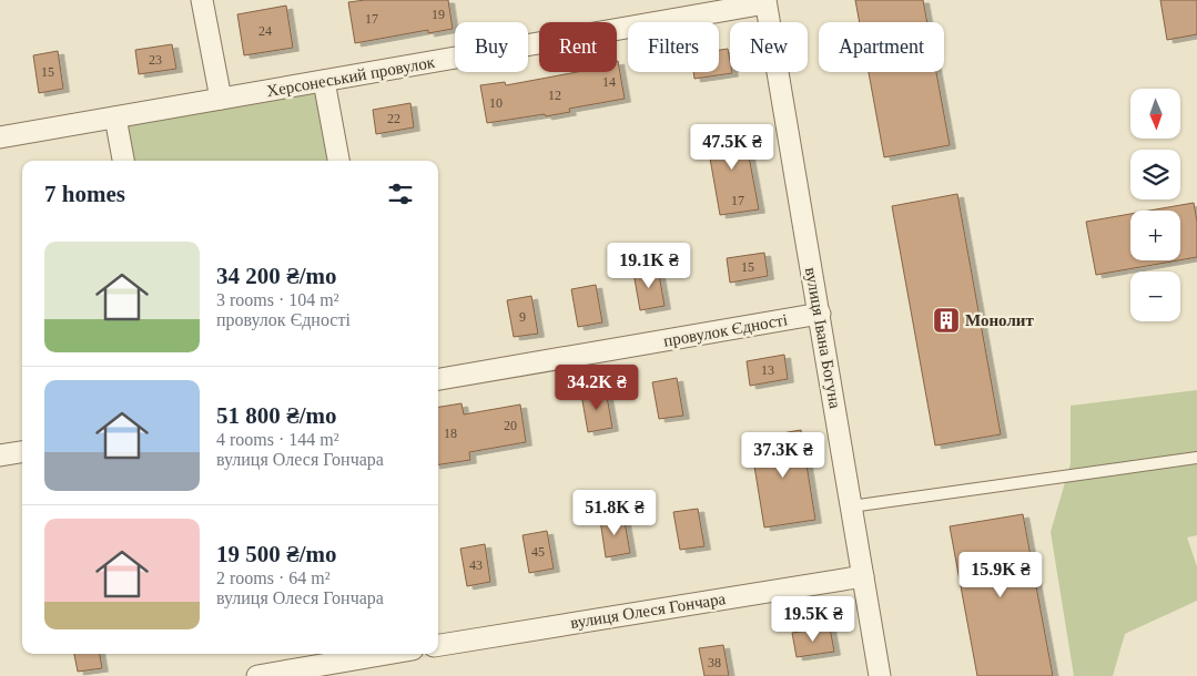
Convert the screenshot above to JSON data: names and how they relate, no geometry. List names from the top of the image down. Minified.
{"streets":{"street":["Херсонеський провулок","провулок Єдності","вулиця Івана Богуна","вулиця Олеся Гончара"]},"crossings":[["Херсонеський провулок","вулиця Івана Богуна"],["провулок Єдності","вулиця Івана Богуна"],["вулиця Івана Богуна","вулиця Олеся Гончара"]],"places":{"building":["Монолит"]},"house_numbers":["19","17","24","23","15","14","12","10","22","17","15","9","13","20","18","45","43","38"],"north":"bottom","page":{"chip":["Buy","Rent","Filters","New","Apartment"],"map_buttons":["+","−"],"price":["47.5K ₴","19.1K ₴","34.2K ₴","37.3K ₴","51.8K ₴","15.9K ₴","19.5K ₴"],"heading":"7 homes","list":[{"name":"34 200 ₴/mo","note":"3 rooms · 104 m² · провулок Єдності"},{"name":"51 800 ₴/mo","note":"4 rooms · 144 m² · вулиця Олеся Гончара"},{"name":"19 500 ₴/mo","note":"2 rooms · 64 m² · вулиця Олеся Гончара"}]}}
